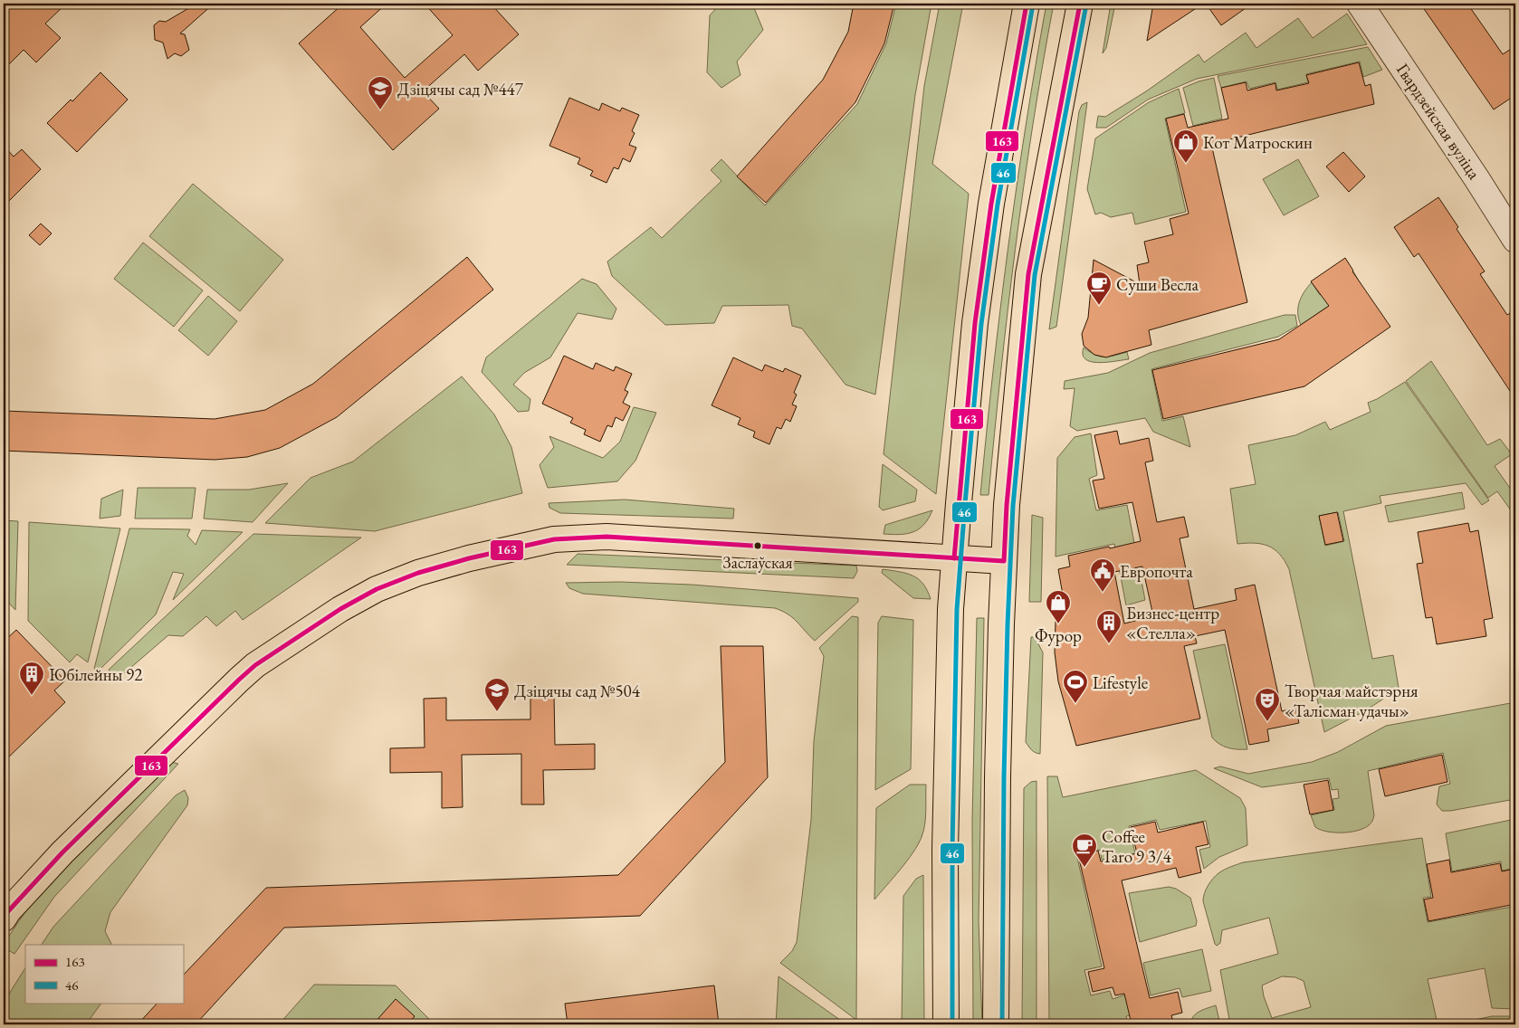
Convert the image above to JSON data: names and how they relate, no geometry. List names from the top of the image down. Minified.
{"streets":{"street":["Гвардзейская вуліца"]},"places":{"school or university":["Дзіцячы сад №447","Дзіцячы сад №504"],"shop":["Кот Матроскин","Фурор"],"cafe":["Суши Весла","Coffee Taro 9 3/4"],"other":["Заслаўская"],"public building":["Европочта"],"building":["Бизнес-центр «Стелла»","Юбілейны 92"],"sports":["Lifestyle"],"theatre":["Творчая майстэрня «Талісман удачы»"]},"lines":["transit line 163","transit line 46"],"legend":["163","46"]}
